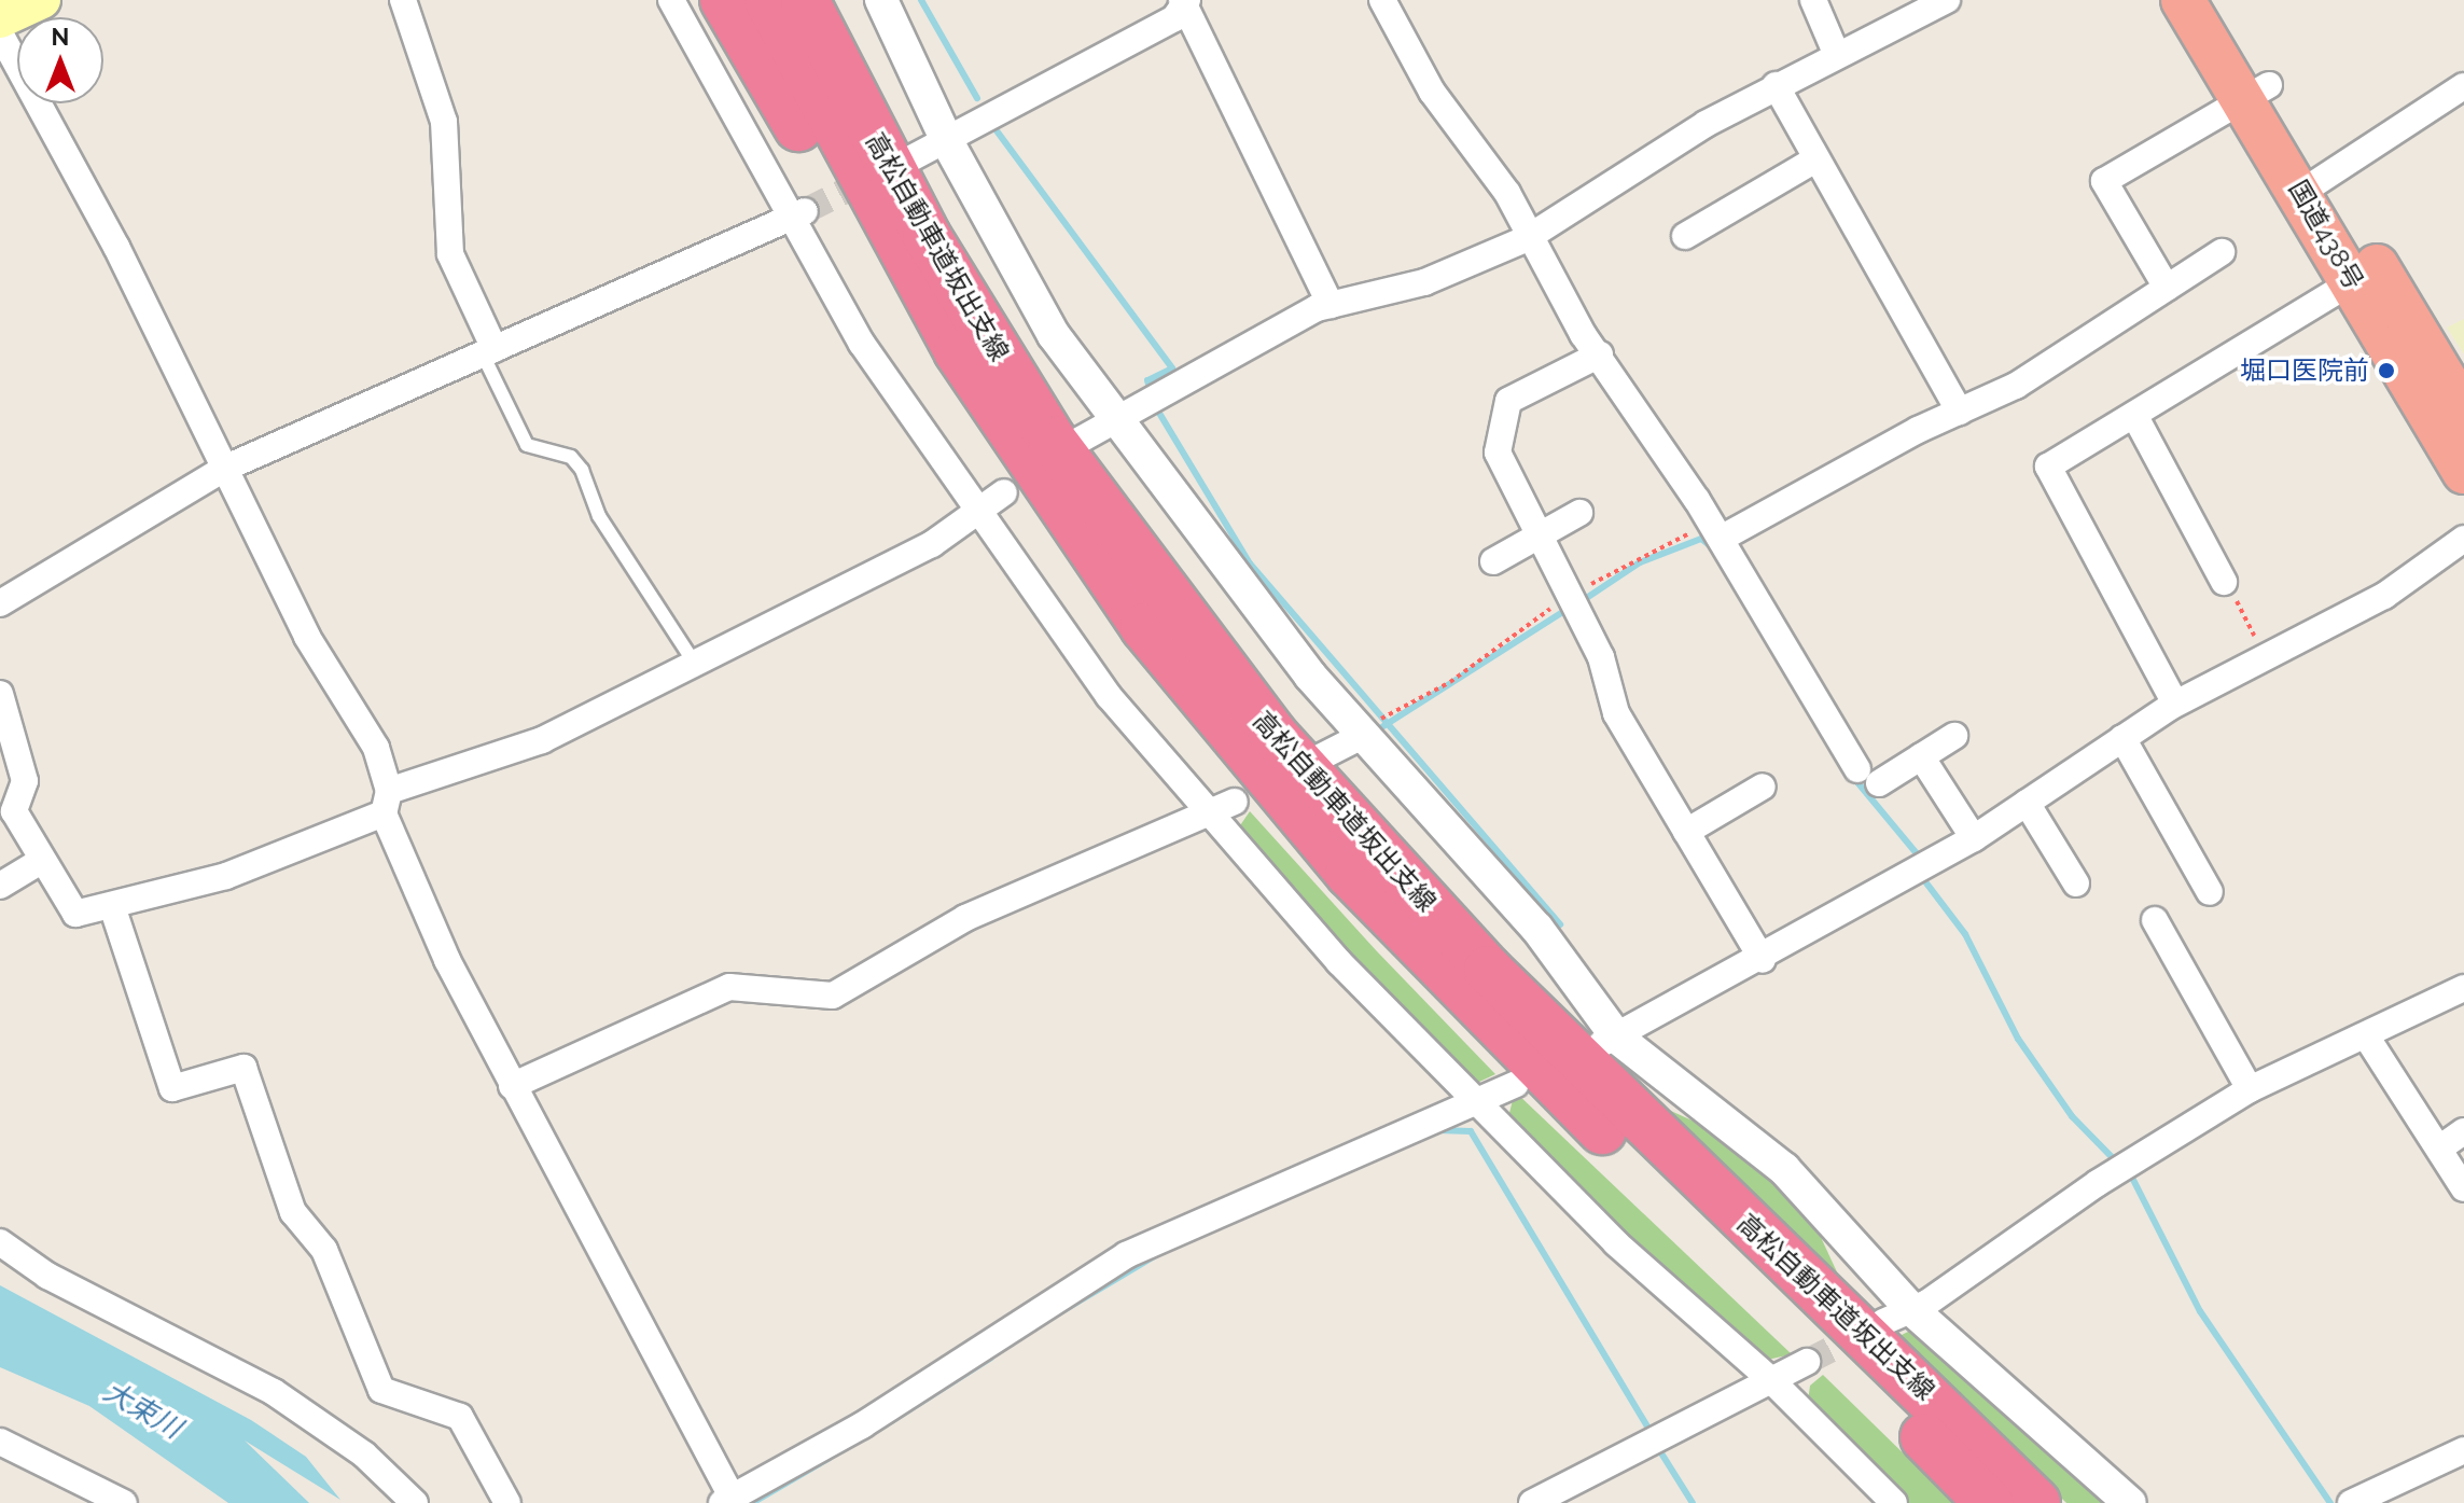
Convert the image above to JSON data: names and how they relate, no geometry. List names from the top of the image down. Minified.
{"streets":{"highway":["国道438号","高松自動車道坂出支線"]},"water":["大束川"],"places":["堀口医院前"],"north":"top"}
